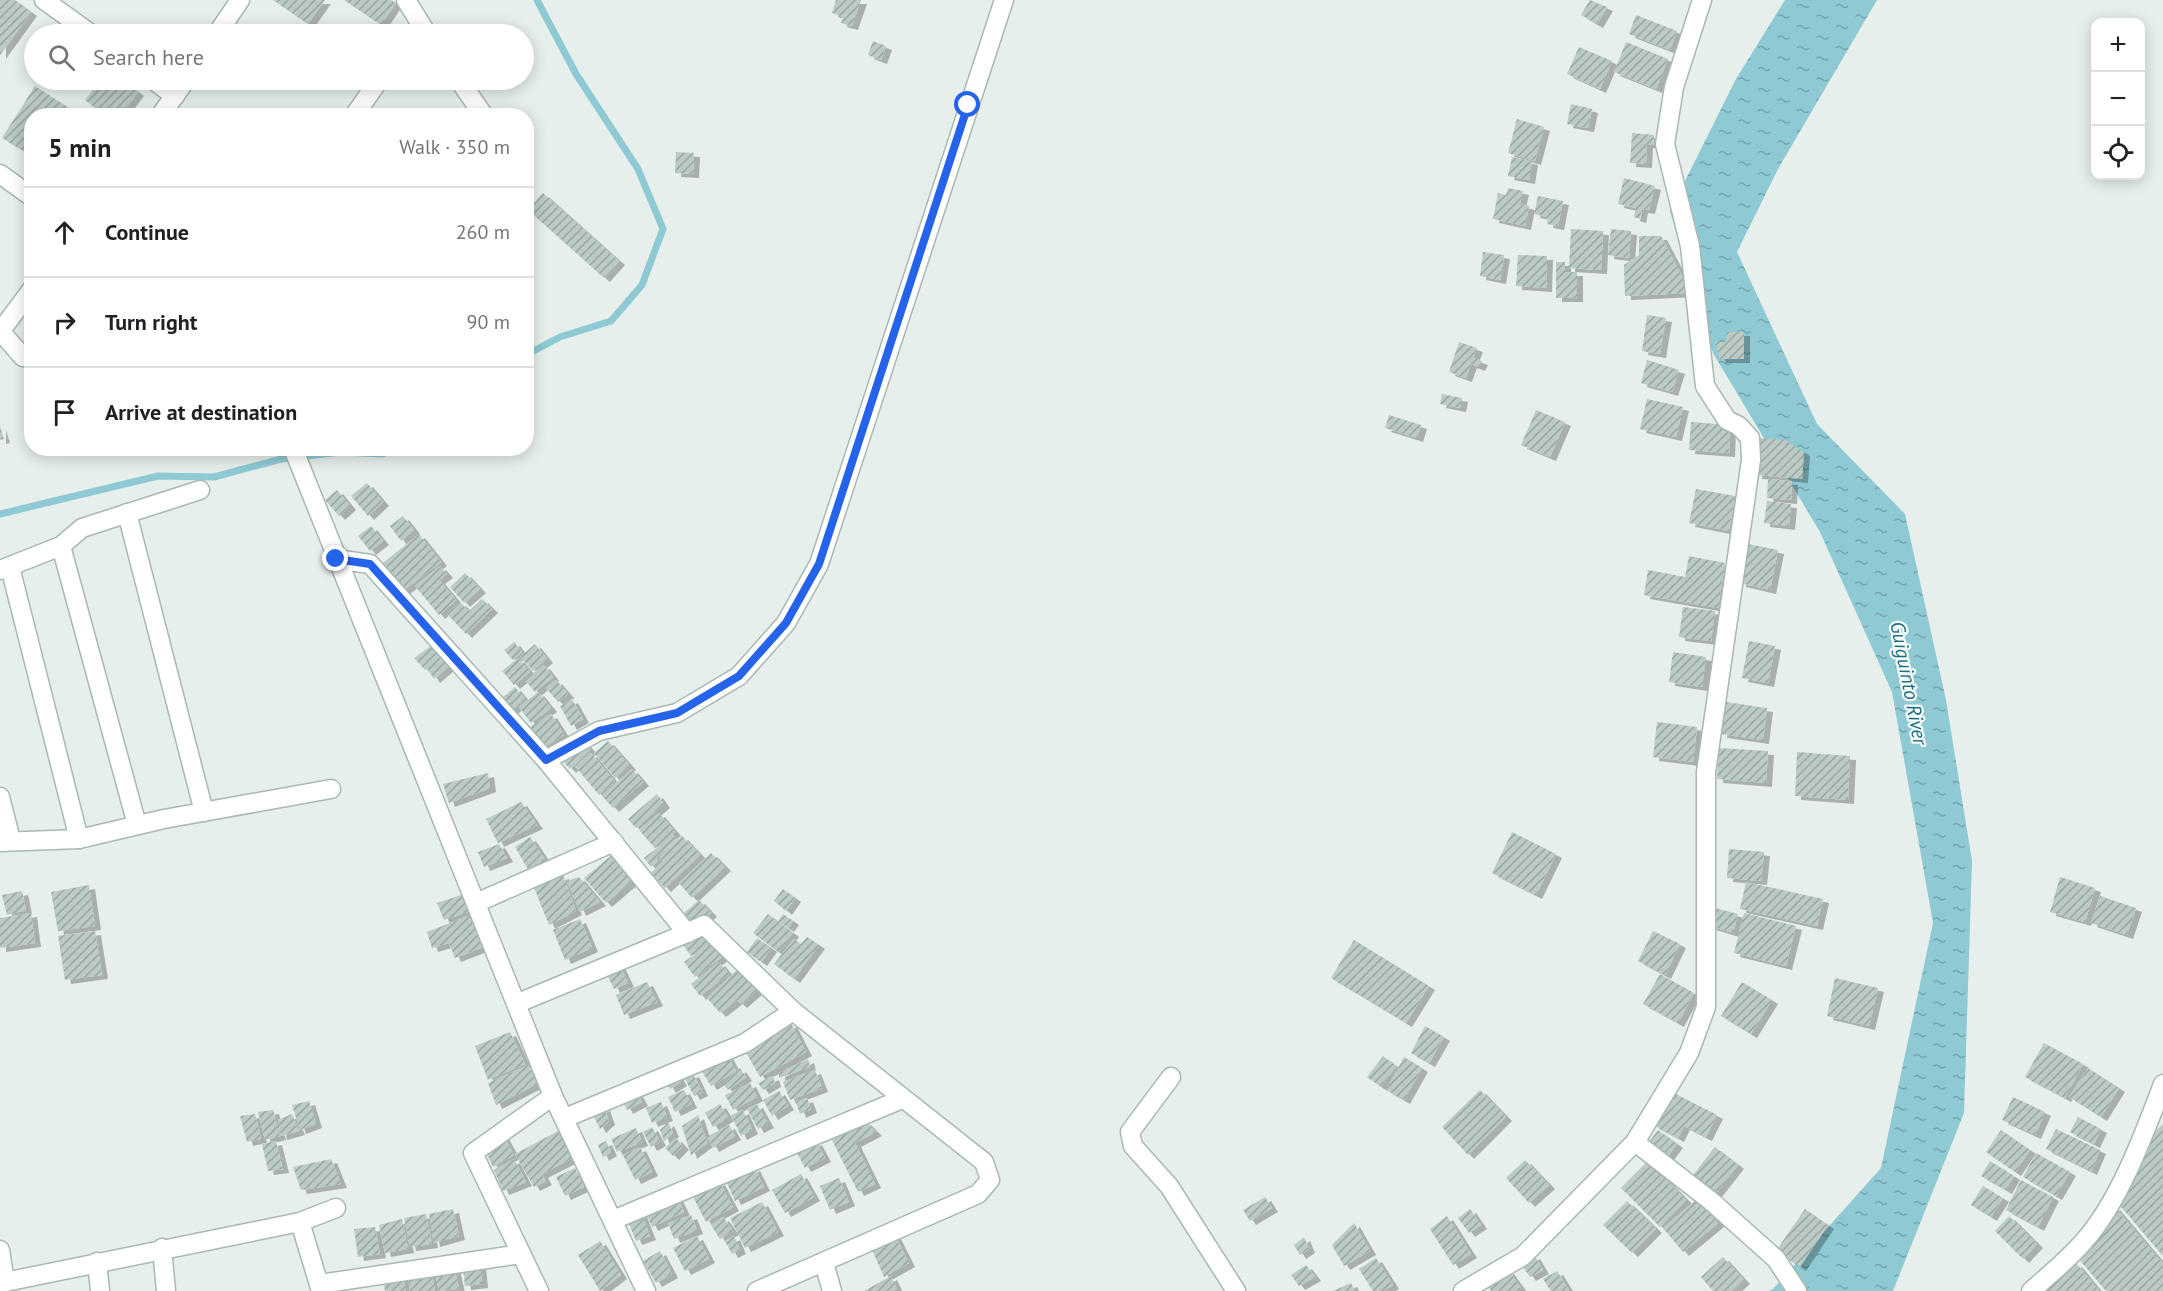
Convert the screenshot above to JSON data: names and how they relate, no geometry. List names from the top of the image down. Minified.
{"water":["Guiguinto River"],"page":{"map_buttons":["+","−"],"search":"Search here","heading":["5 min","Walk · 350 m"],"list":[["Continue","260 m"],["Turn right","90 m"],"Arrive at destination"]}}
